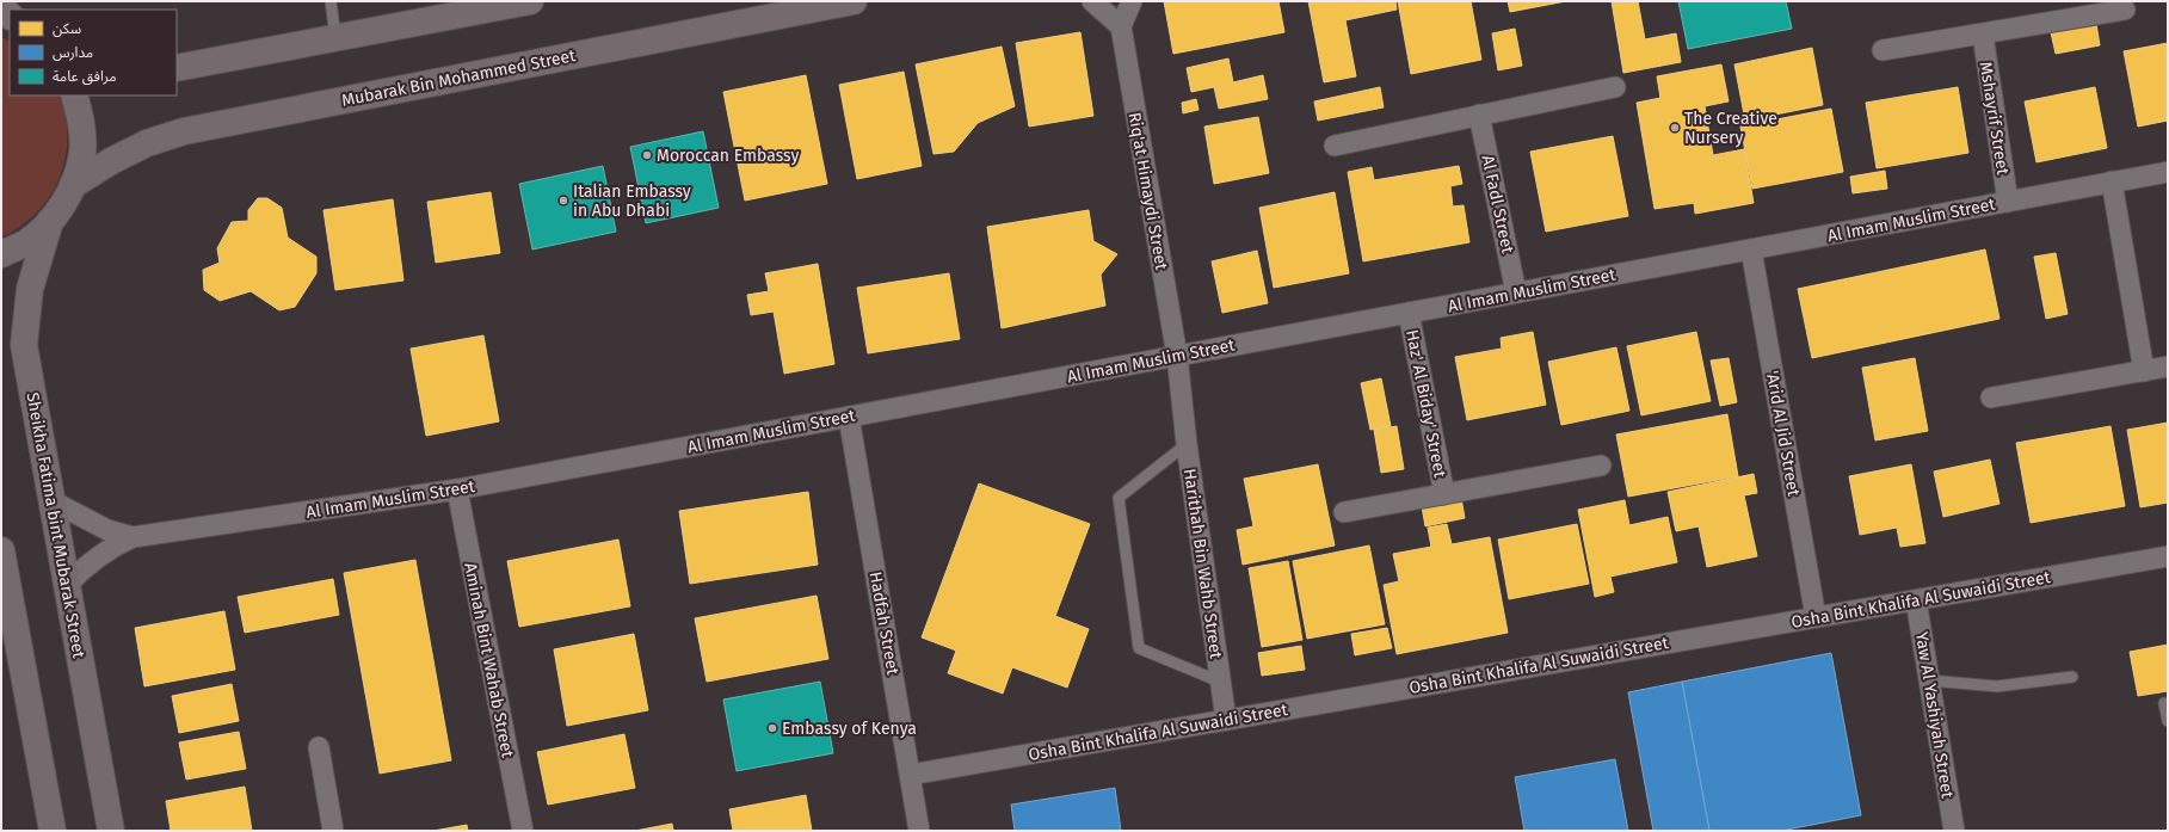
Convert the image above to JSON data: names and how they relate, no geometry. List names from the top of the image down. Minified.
{"streets":{"main road":["Mubarak Bin Mohammed Street","Sheikha Fatima bint Mubarak Street"],"street":["Mshayrif Street","Riq'at Himaydi Street","Al Fadl Street","Al Imam Muslim Street","Haz' Al Biday' Street","'Arid Al Jid Street","Harithah Bin Wahb Street","Osha Bint Khalifa Al Suwaidi Street","Hadfah Street","Aminah Bint Wahab Street","Yaw Al Yashiyah Street"]},"crossings":[["Mshayrif Street","Al Imam Muslim Street"],["Riq'at Himaydi Street","Al Imam Muslim Street"],["Riq'at Himaydi Street","Harithah Bin Wahb Street"],["Al Fadl Street","Al Imam Muslim Street"],["Al Imam Muslim Street","Haz' Al Biday' Street"],["Al Imam Muslim Street","'Arid Al Jid Street"],["Al Imam Muslim Street","Sheikha Fatima bint Mubarak Street"],["Al Imam Muslim Street","Harithah Bin Wahb Street"],["Al Imam Muslim Street","Hadfah Street"],["Al Imam Muslim Street","Aminah Bint Wahab Street"],["'Arid Al Jid Street","Osha Bint Khalifa Al Suwaidi Street"],["Harithah Bin Wahb Street","Osha Bint Khalifa Al Suwaidi Street"],["Osha Bint Khalifa Al Suwaidi Street","Hadfah Street"],["Osha Bint Khalifa Al Suwaidi Street","Yaw Al Yashiyah Street"]],"places":["The Creative Nursery","Moroccan Embassy","Italian Embassy in Abu Dhabi","Embassy of Kenya"],"legend":["سكن","مدارس","مرافق عامة"]}
